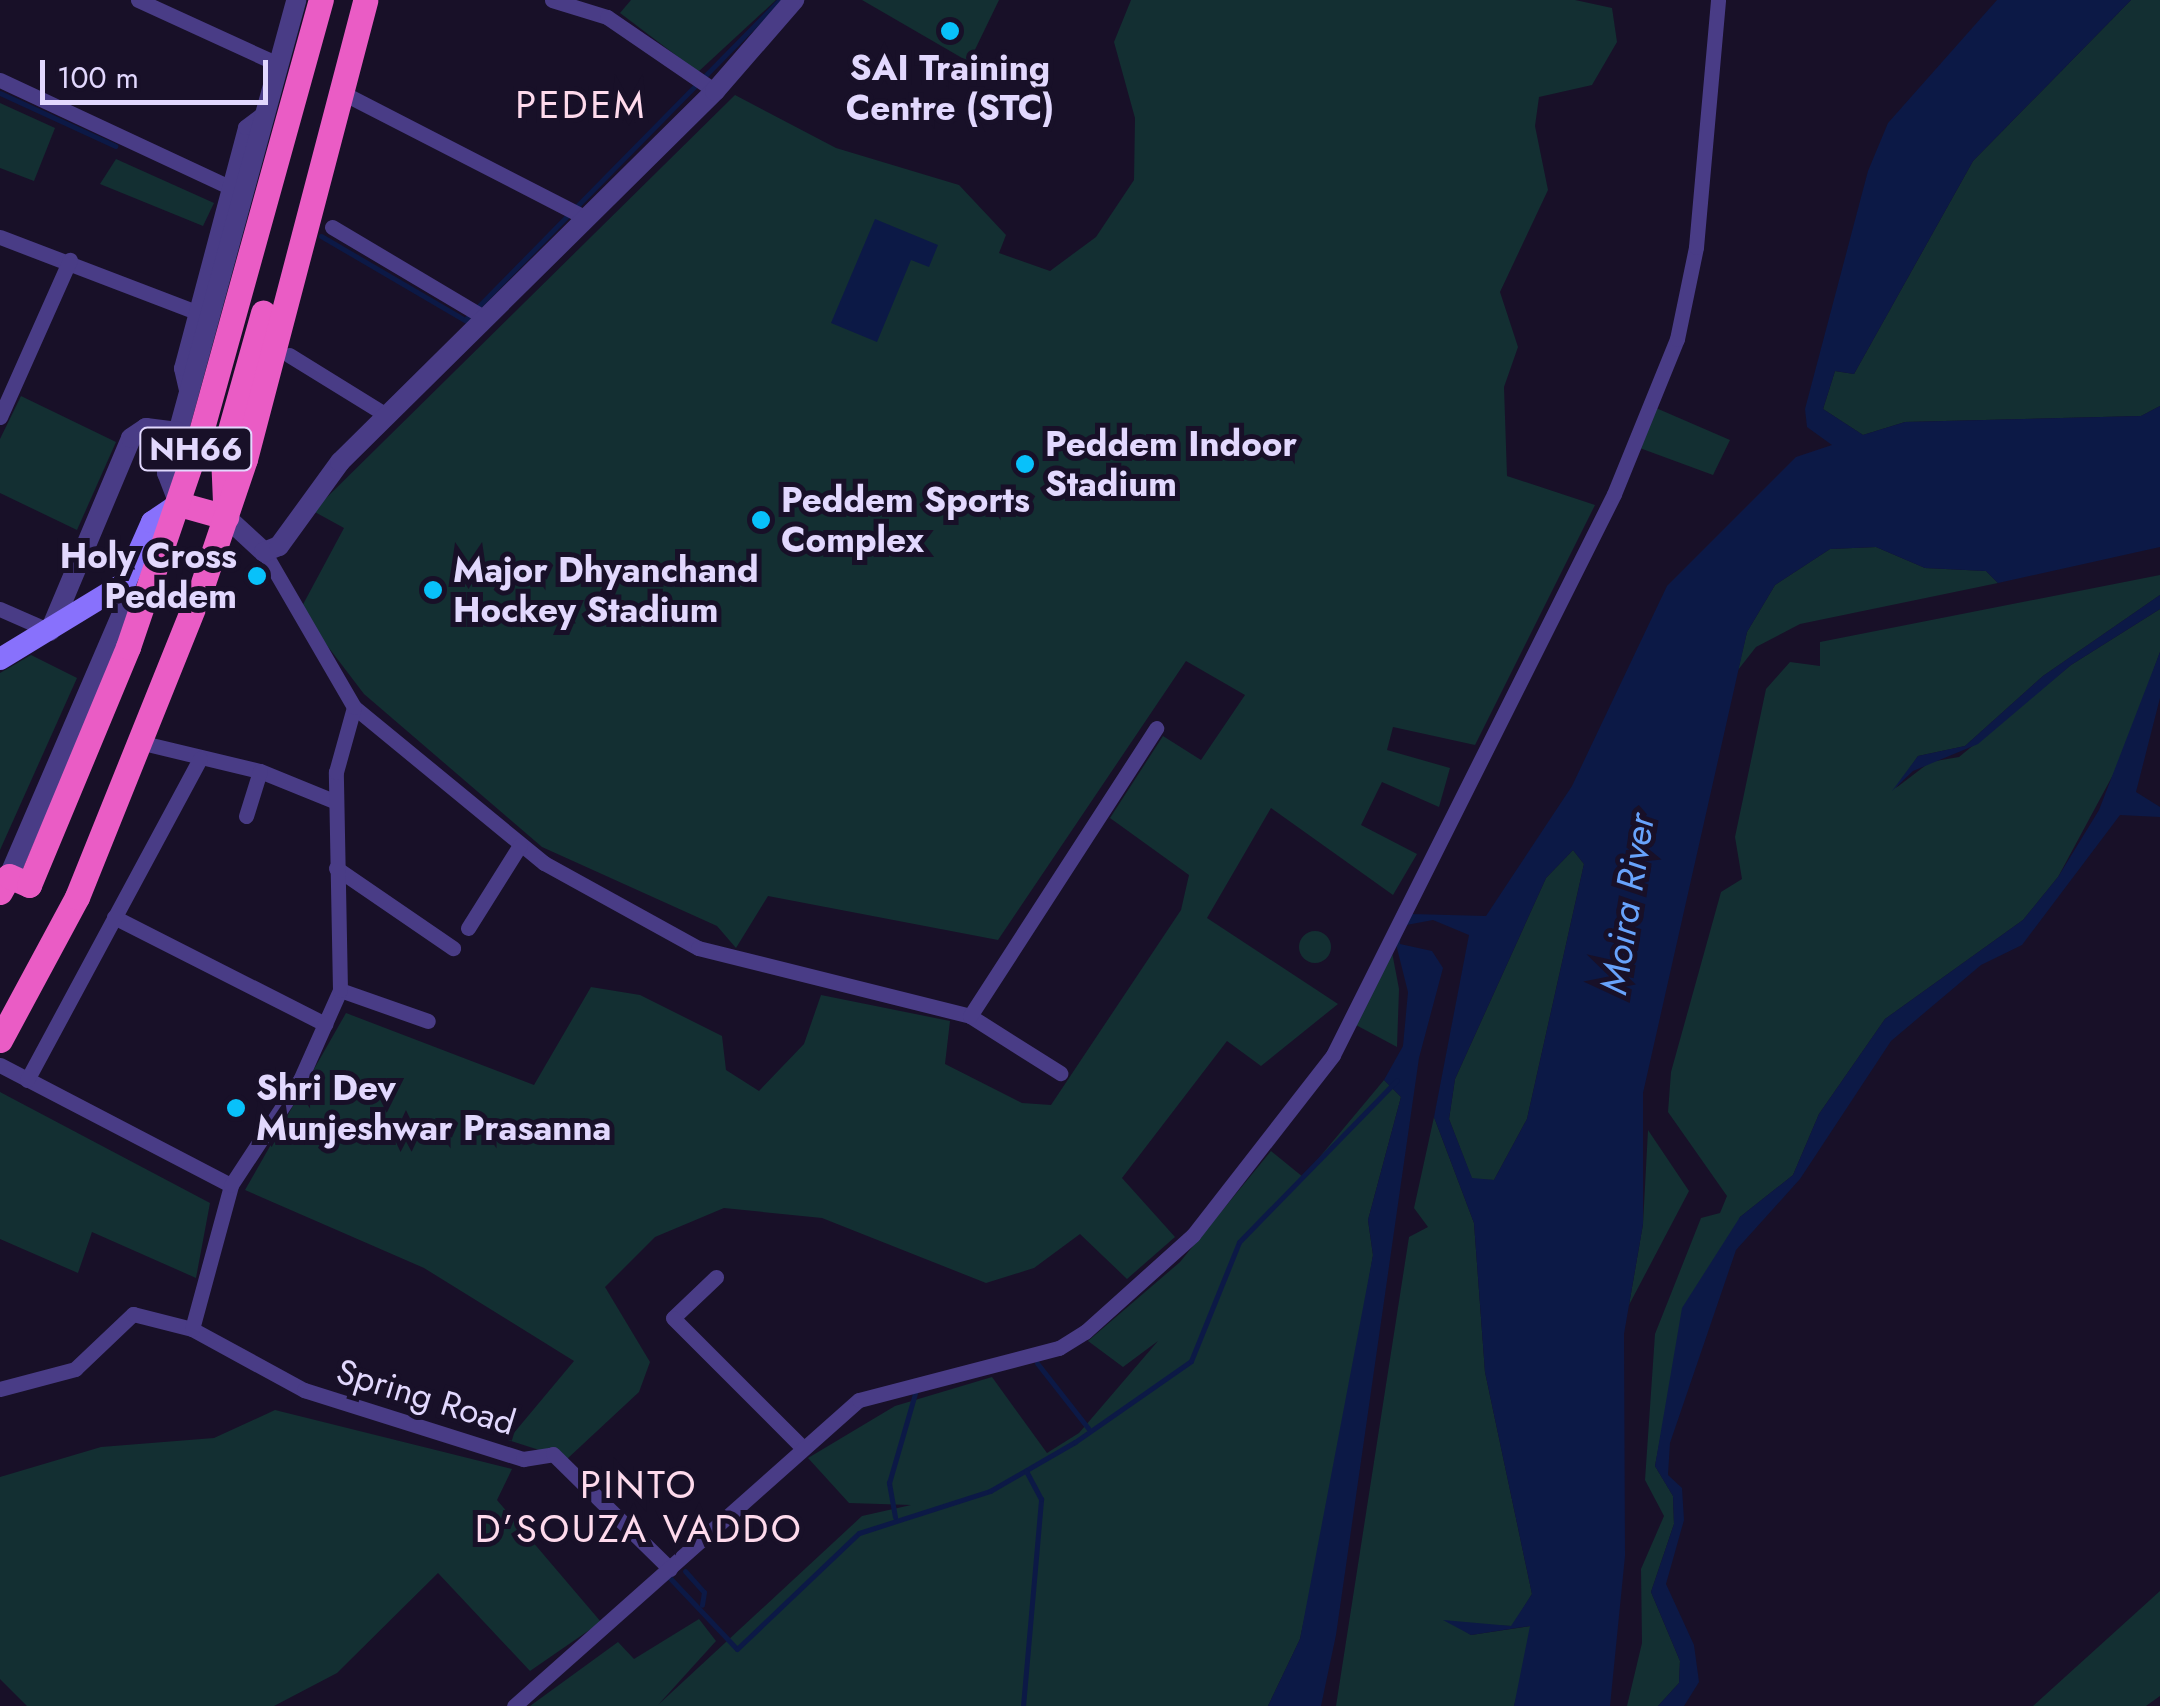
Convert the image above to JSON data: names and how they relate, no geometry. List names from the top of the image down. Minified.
{"streets":{"highway":["NH66"],"street":["Spring Road"]},"districts":["PEDEM","PINTO D’SOUZA VADDO"],"water":["Moira River"],"places":["SAI Training Centre (STC)","Peddem Indoor Stadium","Peddem Sports Complex","Holy Cross Peddem","Major Dhyanchand Hockey Stadium","Shri Dev Munjeshwar Prasanna"],"scale_bar":"100 m"}
